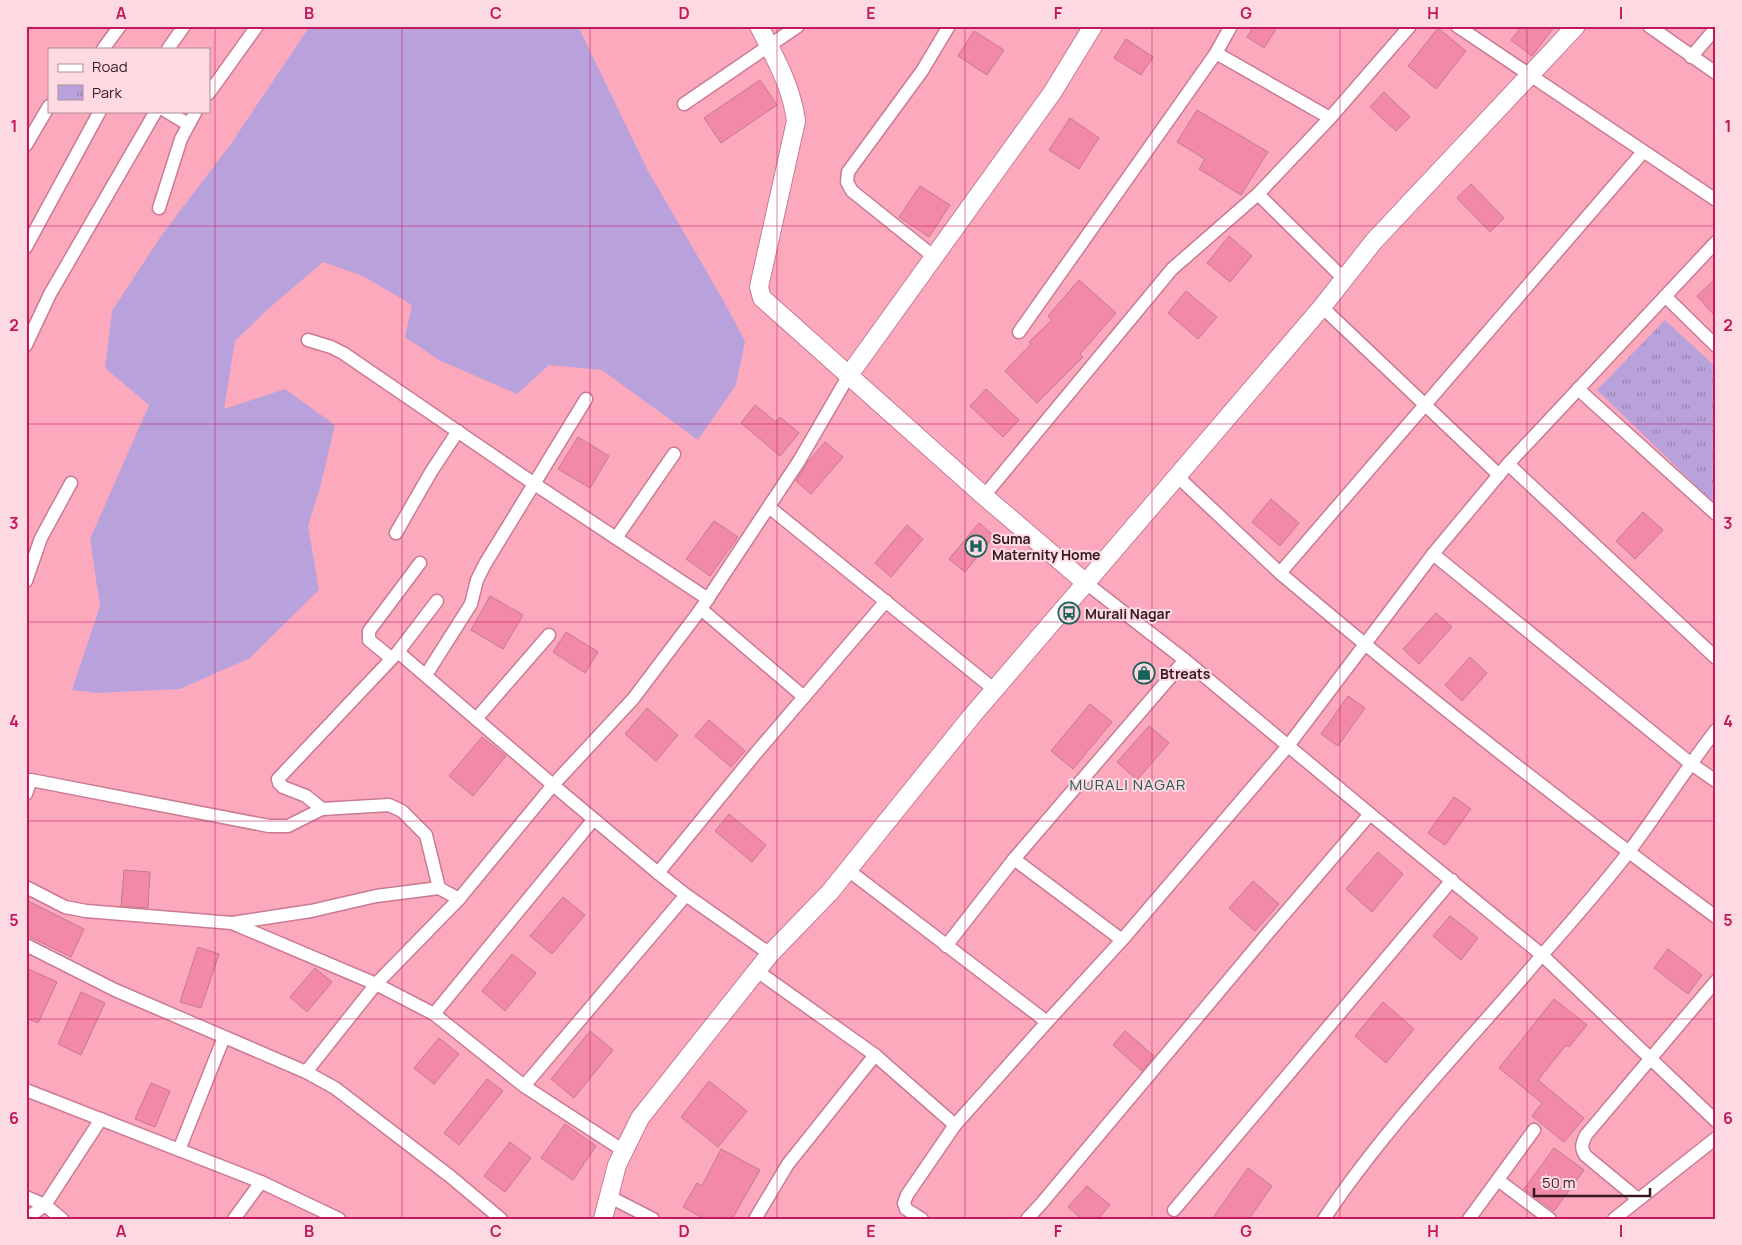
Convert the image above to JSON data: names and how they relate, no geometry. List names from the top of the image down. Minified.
{"districts":["MURALI NAGAR"],"places":{"hospital":["Suma Maternity Home"],"bus stop":["Murali Nagar"],"shop":["Btreats"]},"legend":["Road","Park"],"scale_bar":"50 m","grid":{"columns":["A","B","C","D","E","F","G","H","I"],"rows":["1","2","3","4","5","6"]}}
